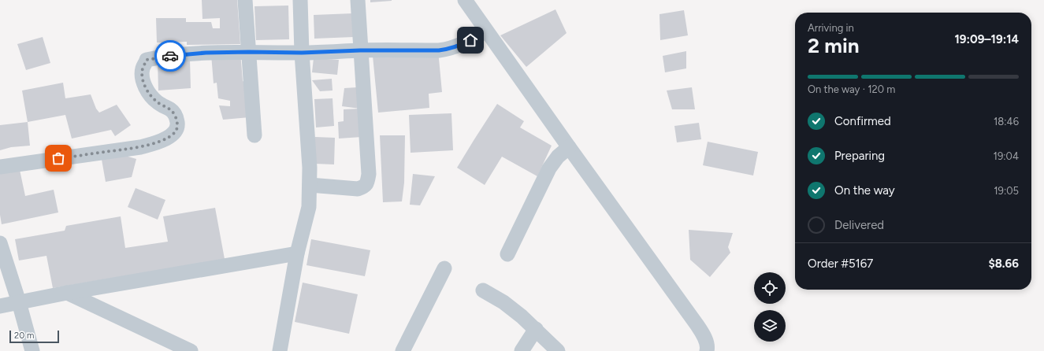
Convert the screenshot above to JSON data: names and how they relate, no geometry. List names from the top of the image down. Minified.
{"scale_bar":"20 m","page":{"heading":["2 min","Arriving in","19:09–19:14"],"panel":["Order #5167","$8.66"],"bar":"On the way · 120 m","list":[["Confirmed","18:46"],["Preparing","19:04"],["On the way","19:05"],"Delivered"],"scale":"20 m"}}
